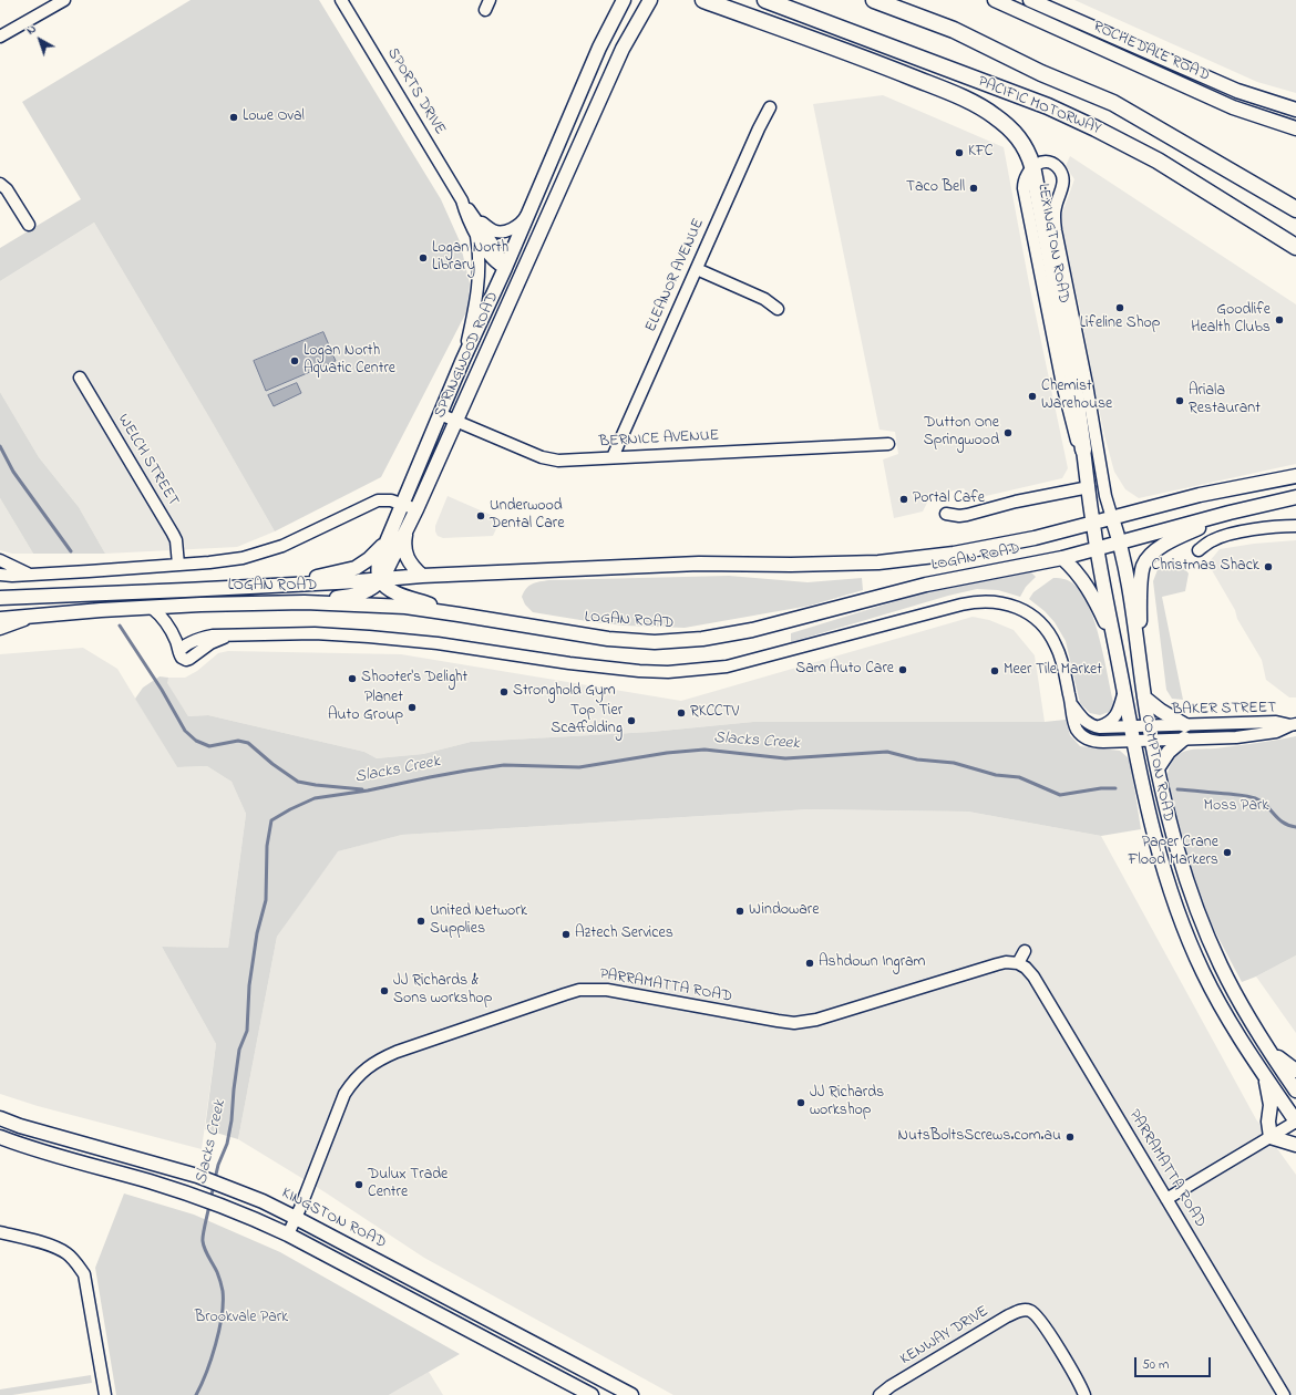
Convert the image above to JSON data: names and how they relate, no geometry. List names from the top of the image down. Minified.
{"streets":{"highway":["PACIFIC MOTORWAY"],"main road":["ROCHEDALE ROAD","SPORTS DRIVE","SPRINGWOOD ROAD","LOGAN ROAD","COMPTON ROAD","KINGSTON ROAD"],"street":["LEXINGTON ROAD","ELEANOR AVENUE","BERNICE AVENUE","WELCH STREET","BAKER STREET","PARRAMATTA ROAD","KENWAY DRIVE"]},"crossings":[["SPORTS DRIVE","SPRINGWOOD ROAD"],["LEXINGTON ROAD","LOGAN ROAD"],["LEXINGTON ROAD","COMPTON ROAD"],["ELEANOR AVENUE","BERNICE AVENUE"],["SPRINGWOOD ROAD","BERNICE AVENUE"],["SPRINGWOOD ROAD","LOGAN ROAD"],["WELCH STREET","LOGAN ROAD"],["LOGAN ROAD","COMPTON ROAD"],["BAKER STREET","COMPTON ROAD"],["PARRAMATTA ROAD","KINGSTON ROAD"]],"water":["Slacks Creek"],"parks":["Moss Park","Brookvale Park"],"places":["Lowe Oval","KFC","Taco Bell","Logan North Library","Lifeline Shop","Goodlife Health Clubs","Logan North Aquatic Centre","Chemist Warehouse","Ariala Restaurant","Dutton One Springwood","Portal Cafe","Underwood Dental Care","Christmas Shack","Sam Auto Care","Meer Tile Market","Shooter's Delight","Stronghold Gym","Planet Auto Group","RKCCTV","Top Tier Scaffolding","Paper Crane Flood Markers","Windoware","United Network Supplies","Aztech Services","Ashdown Ingram","JJ Richards & Sons workshop","JJ Richards workshop","NutsBoltsScrews.com.au","Dulux Trade Centre"],"scale_bar":"50 m","north":"top left"}
